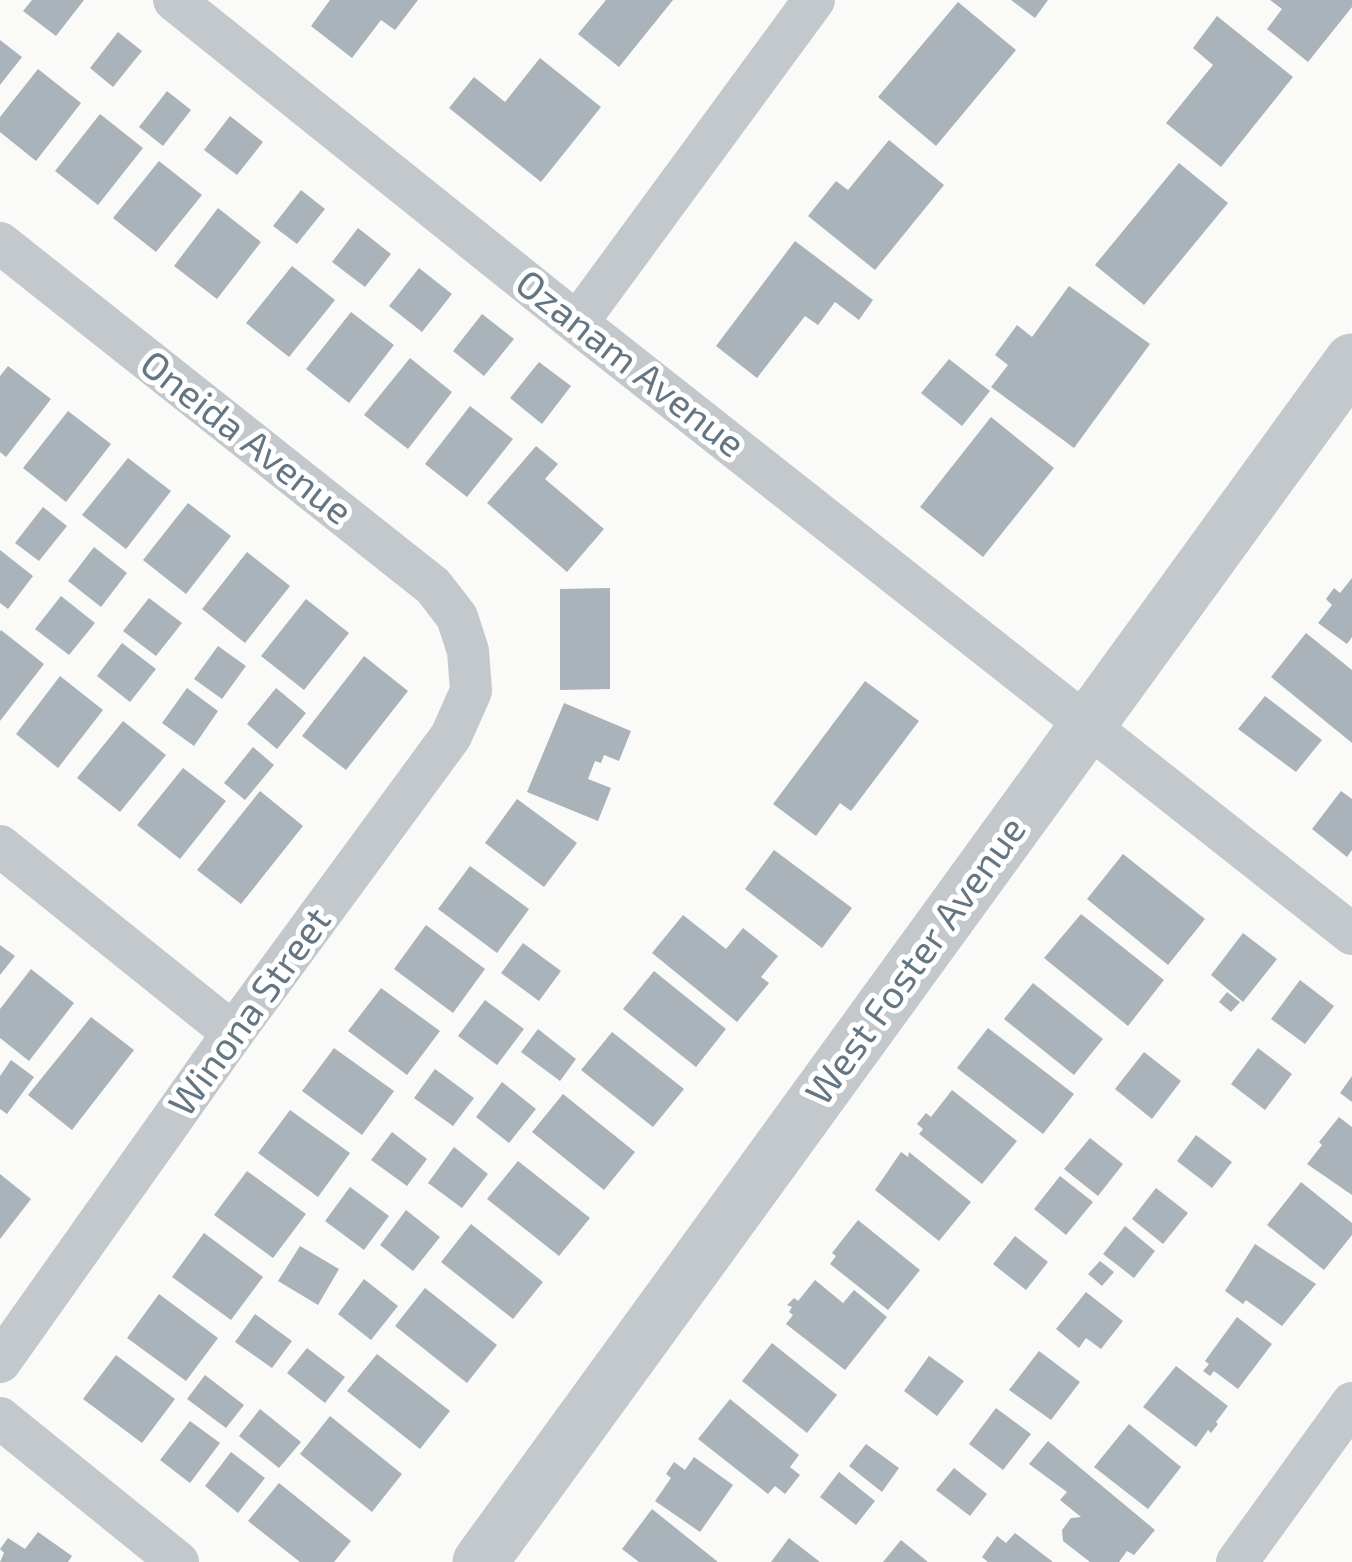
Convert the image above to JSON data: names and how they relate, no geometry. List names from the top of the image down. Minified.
{"streets":{"street":["Ozanam Avenue","Oneida Avenue","West Foster Avenue","Winona Street"]},"crossings":[["Ozanam Avenue","West Foster Avenue"],["Oneida Avenue","Winona Street"]]}
